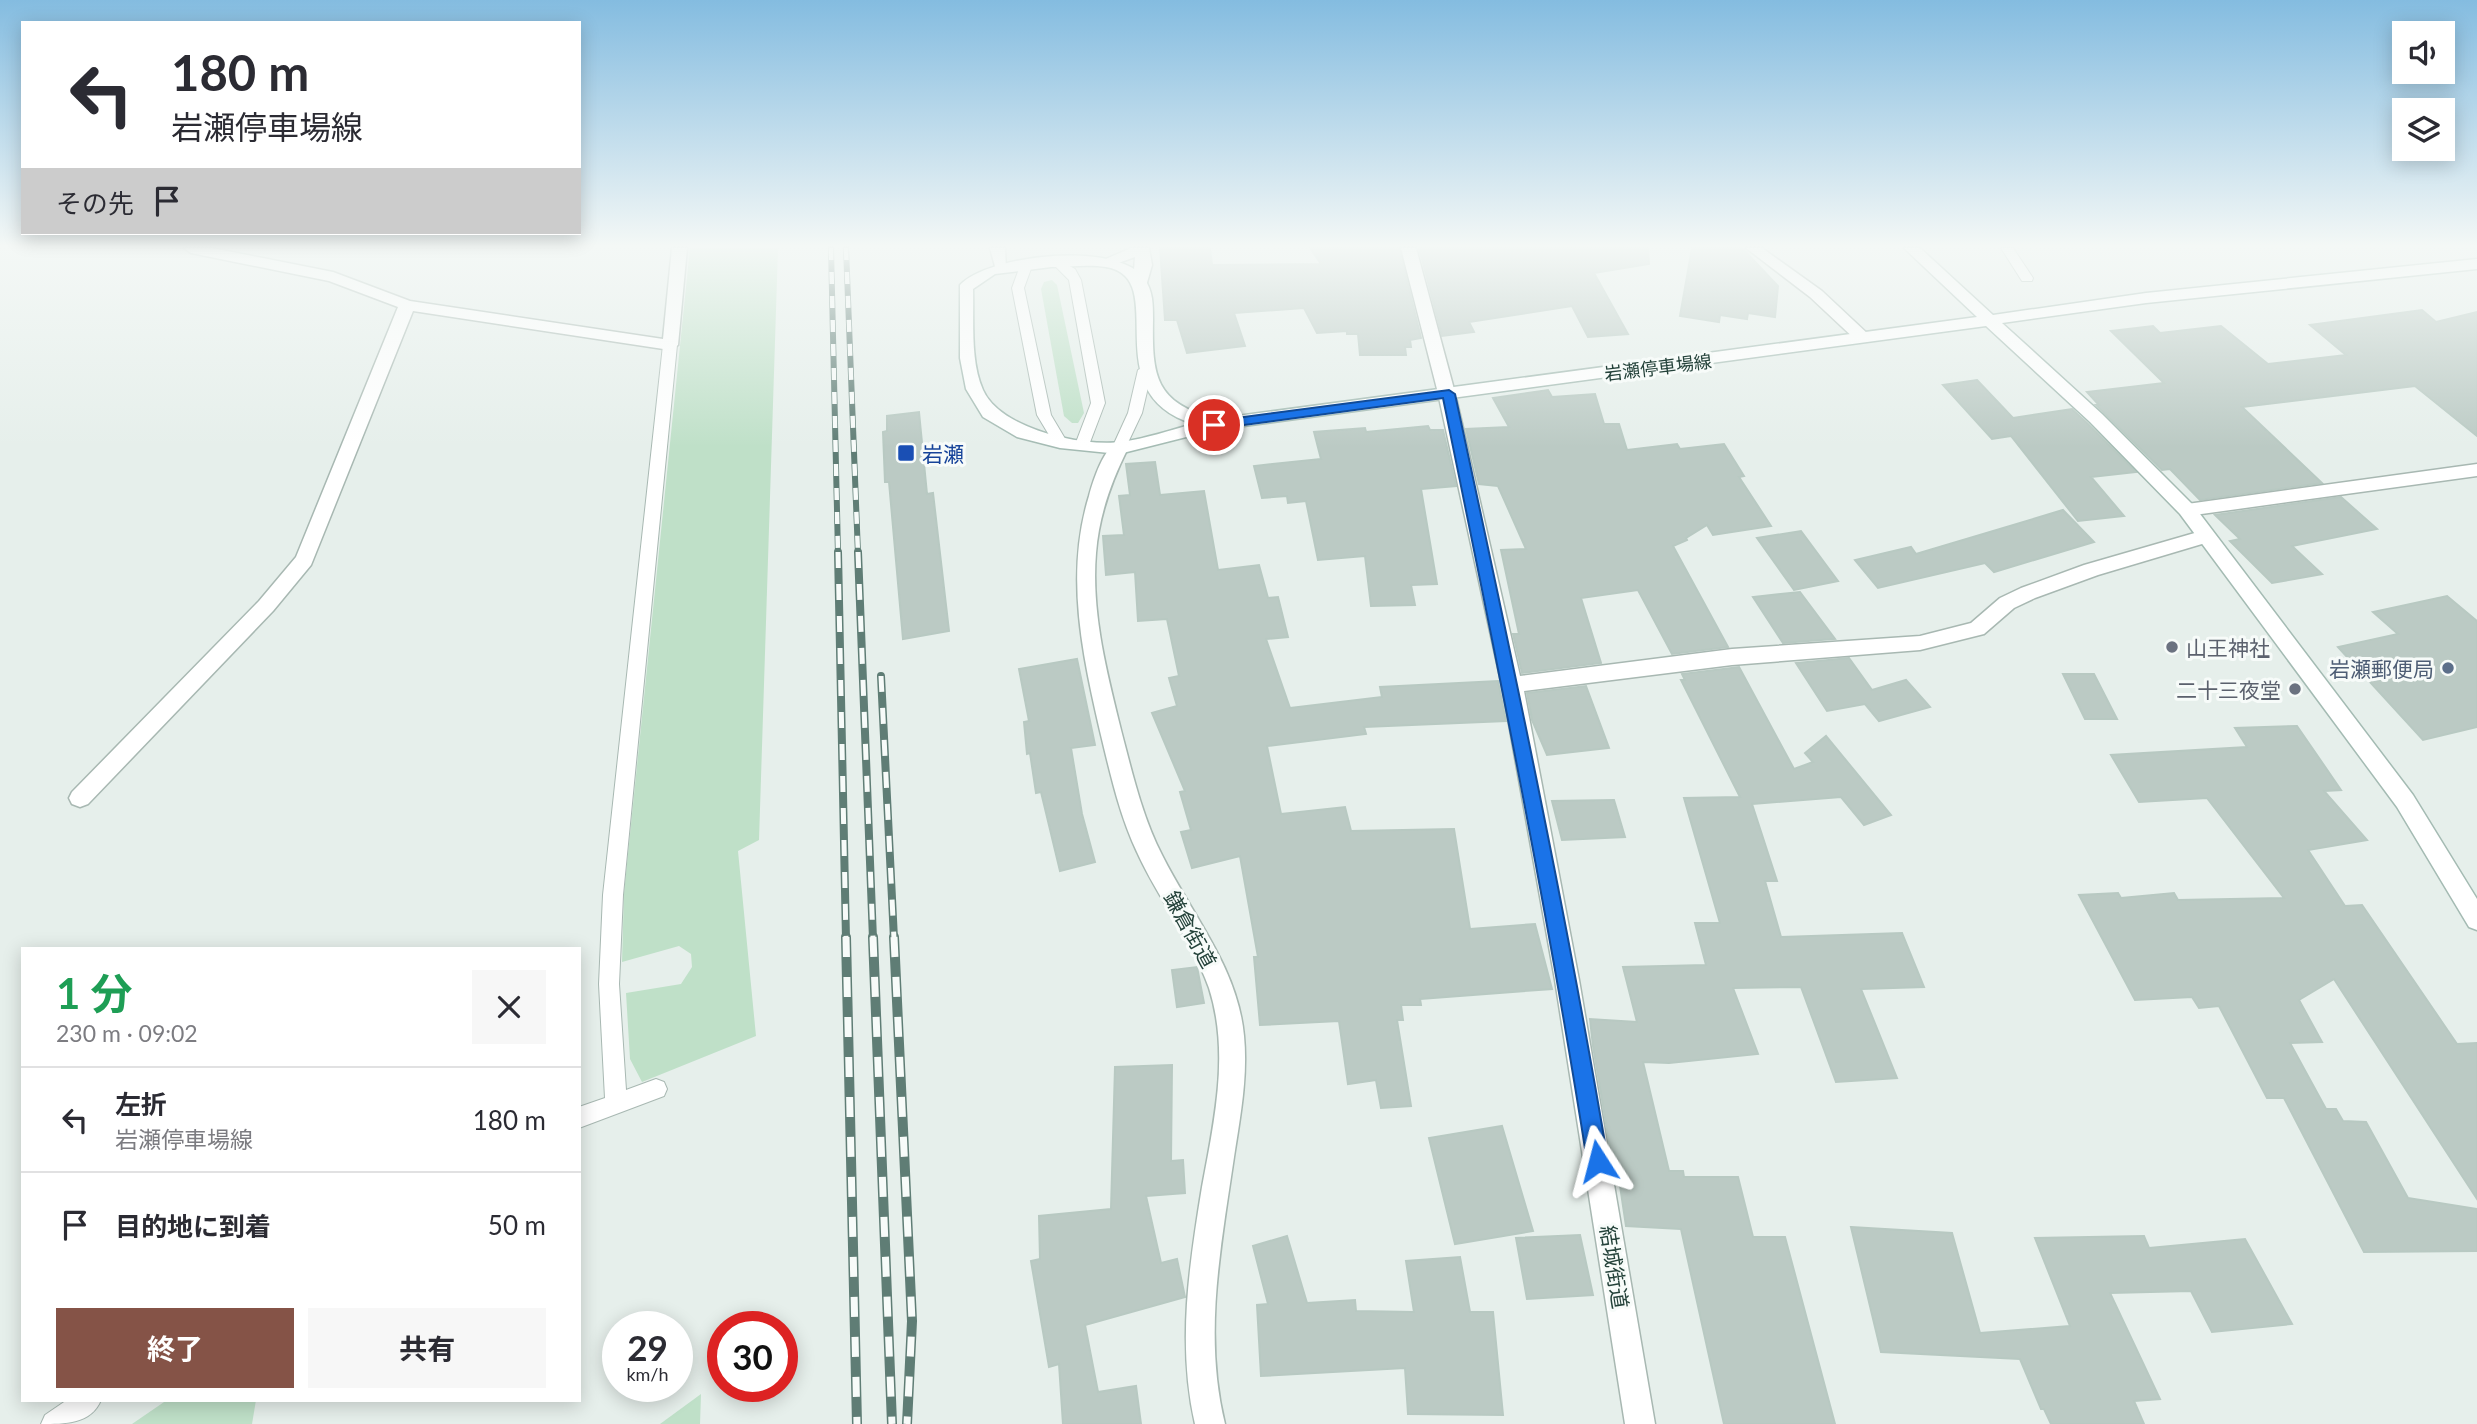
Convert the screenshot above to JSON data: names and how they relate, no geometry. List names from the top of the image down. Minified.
{"streets":{"street":["岩瀬停車場線","鎌倉街道","結城街道"]},"crossings":[["岩瀬停車場線","鎌倉街道"],["岩瀬停車場線","結城街道"]],"places":{"transit":["岩瀬"],"other":["山王神社","岩瀬郵便局","二十三夜堂"]},"page":{"turn":["180 m","岩瀬停車場線"],"then":"その先","heading":["1 分","230 m · 09:02"],"list":[{"name":"左折","note":"岩瀬停車場線","value":"180 m"},{"name":"目的地に到着","value":"50 m"}],"buttons":["終了","共有"],"speed":"29 km/h","limit":"30"}}
